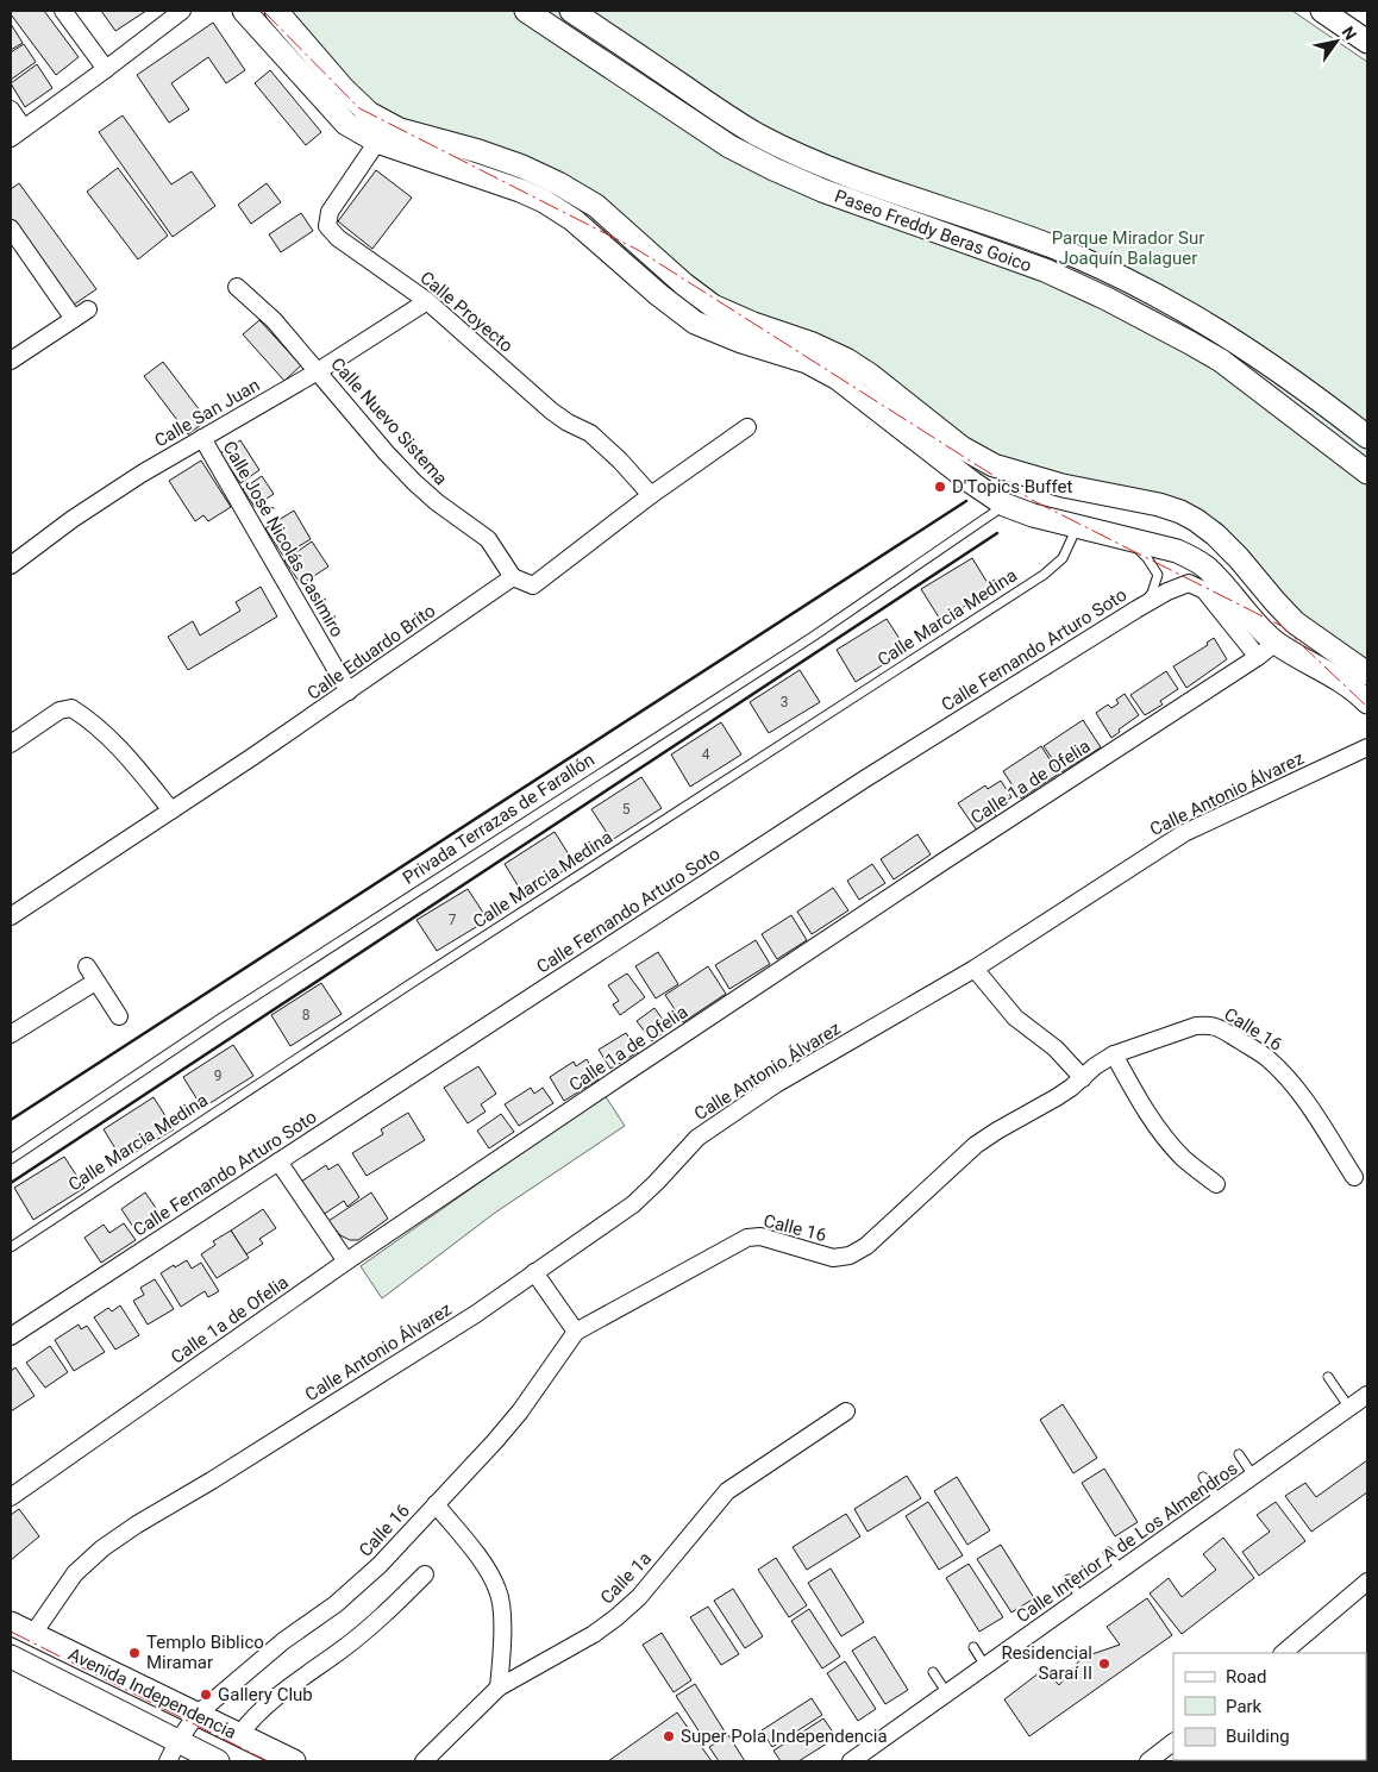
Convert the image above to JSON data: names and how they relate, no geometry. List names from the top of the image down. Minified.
{"streets":{"street":["Paseo Freddy Beras Goico","Calle Proyecto","Calle San Juan","Calle Nuevo Sistema","Calle José Nicolás Casimiro","Calle Fernando Arturo Soto","Calle Eduardo Brito","Calle 1a de Ofelia","Calle Antonio Álvarez","Calle 16","Calle Interior A de Los Almendros","Calle 1a","Avenida Independencia"],"lane":["Calle Marcia Medina","Privada Terrazas de Farallón"]},"crossings":[["Calle Proyecto","Calle San Juan"],["Calle San Juan","Calle Nuevo Sistema"],["Calle San Juan","Calle José Nicolás Casimiro"],["Calle Nuevo Sistema","Calle Eduardo Brito"],["Calle José Nicolás Casimiro","Calle Eduardo Brito"],["Calle Fernando Arturo Soto","Calle 1a de Ofelia"],["Calle Antonio Álvarez","Avenida Independencia"],["Calle 16","Avenida Independencia"]],"parks":["Parque Mirador Sur Joaquín Balaguer"],"places":["D'Topics Buffet","Templo Biblico Miramar","Residencial Saraí II","Gallery Club","Super Pola Independencia"],"house_numbers":["3","4","5","7","8","9"],"legend":["Road","Park","Building"],"north":"top right"}
